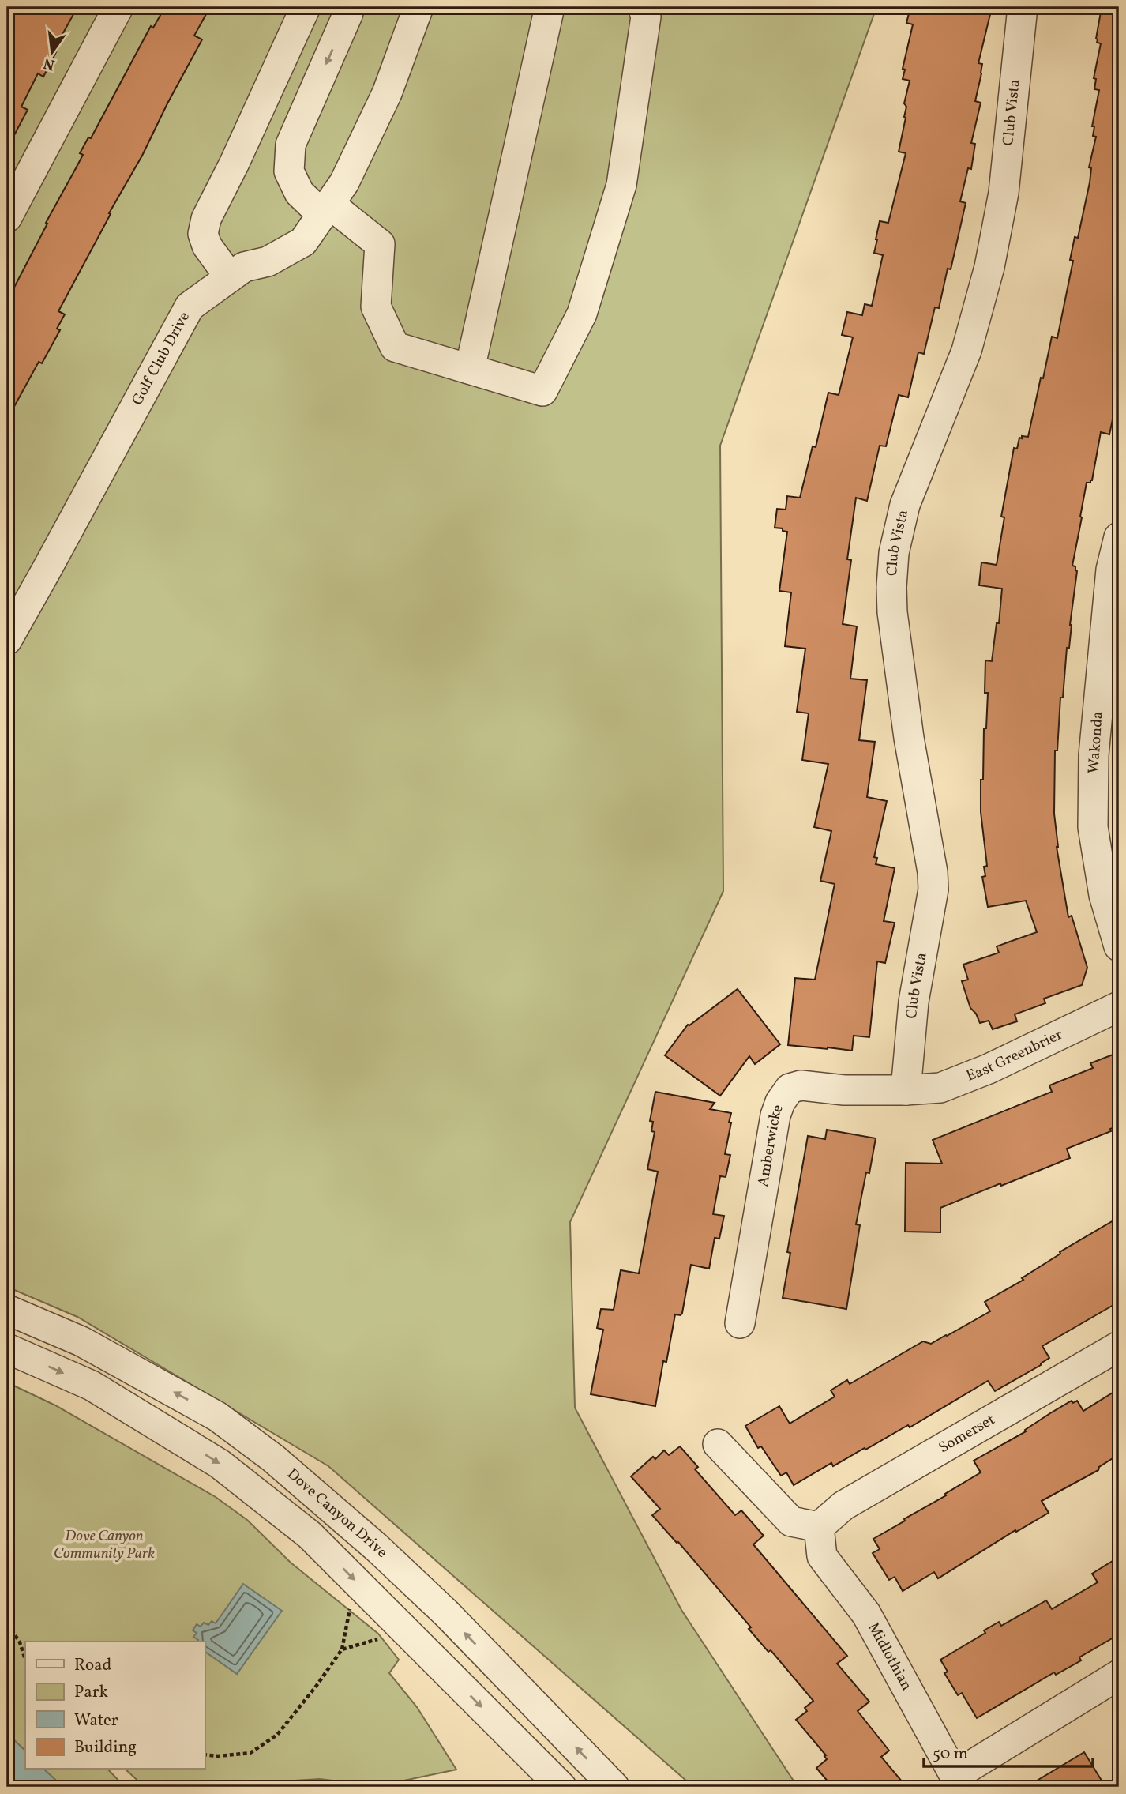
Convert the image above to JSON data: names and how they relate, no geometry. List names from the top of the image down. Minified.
{"streets":{"street":["Club Vista","Golf Club Drive","Wakonda","East Greenbrier","Amberwicke","Somerset","Dove Canyon Drive","Midlothian"]},"crossings":[["Club Vista","East Greenbrier"],["Club Vista","Amberwicke"],["East Greenbrier","Amberwicke"],["Somerset","Midlothian"]],"parks":["Dove Canyon Community Park"],"legend":["Road","Park","Water","Building"],"scale_bar":"50 m","north":"bottom"}
